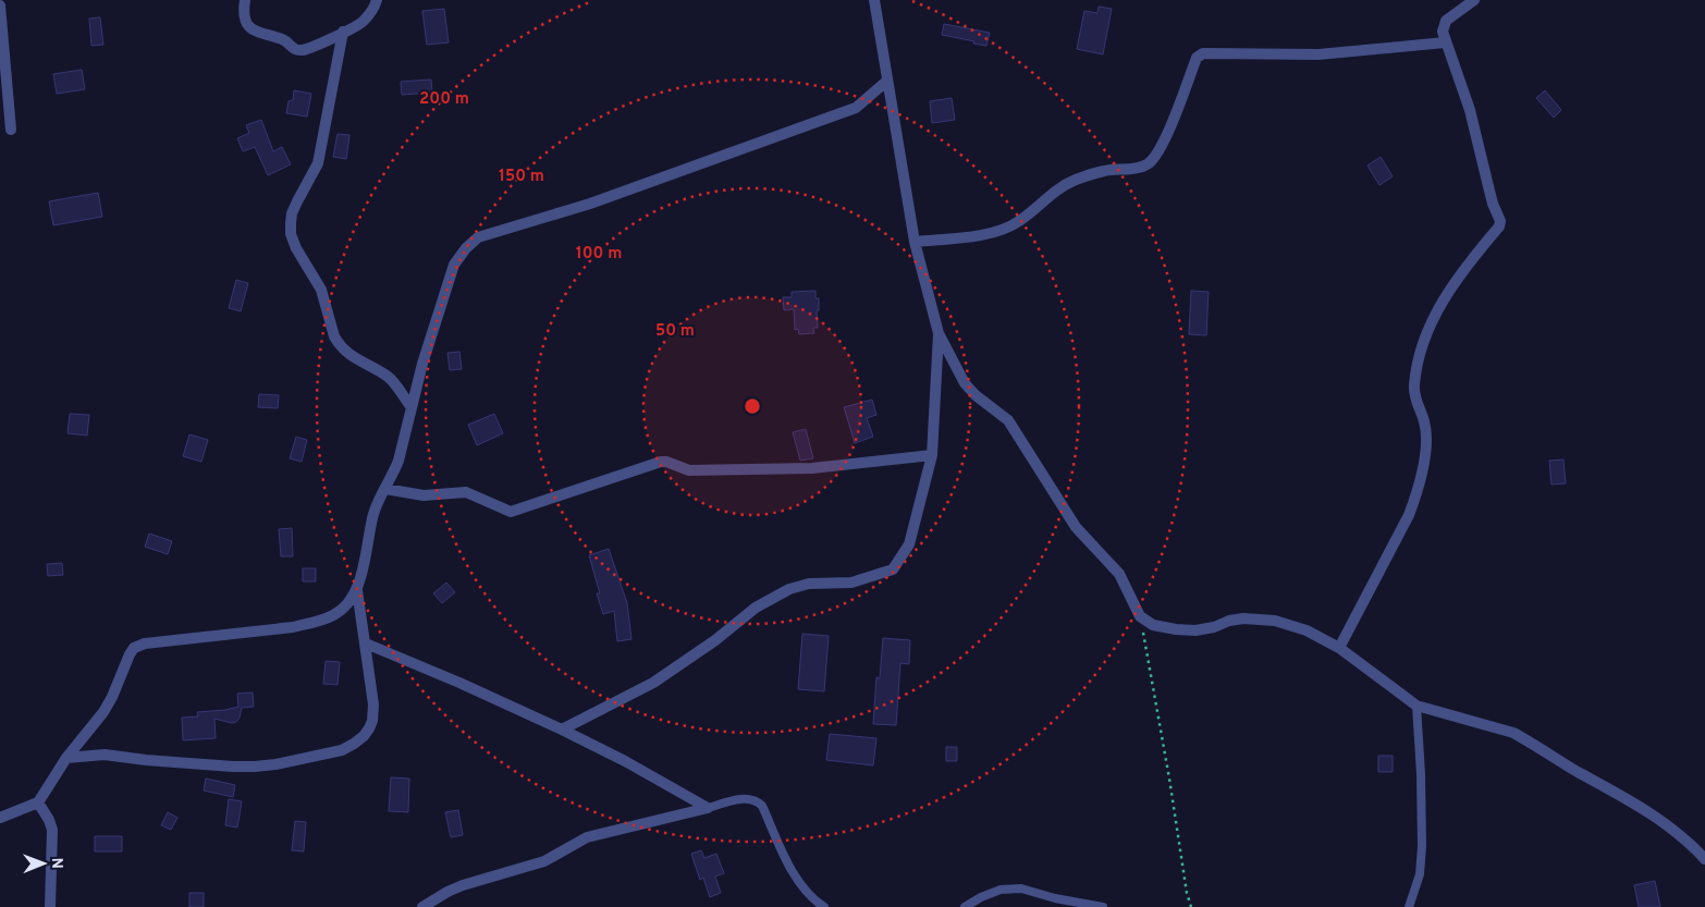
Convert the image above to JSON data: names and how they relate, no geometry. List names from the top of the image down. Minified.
{"north":"right","rings":["200 m","150 m","100 m","50 m"]}
